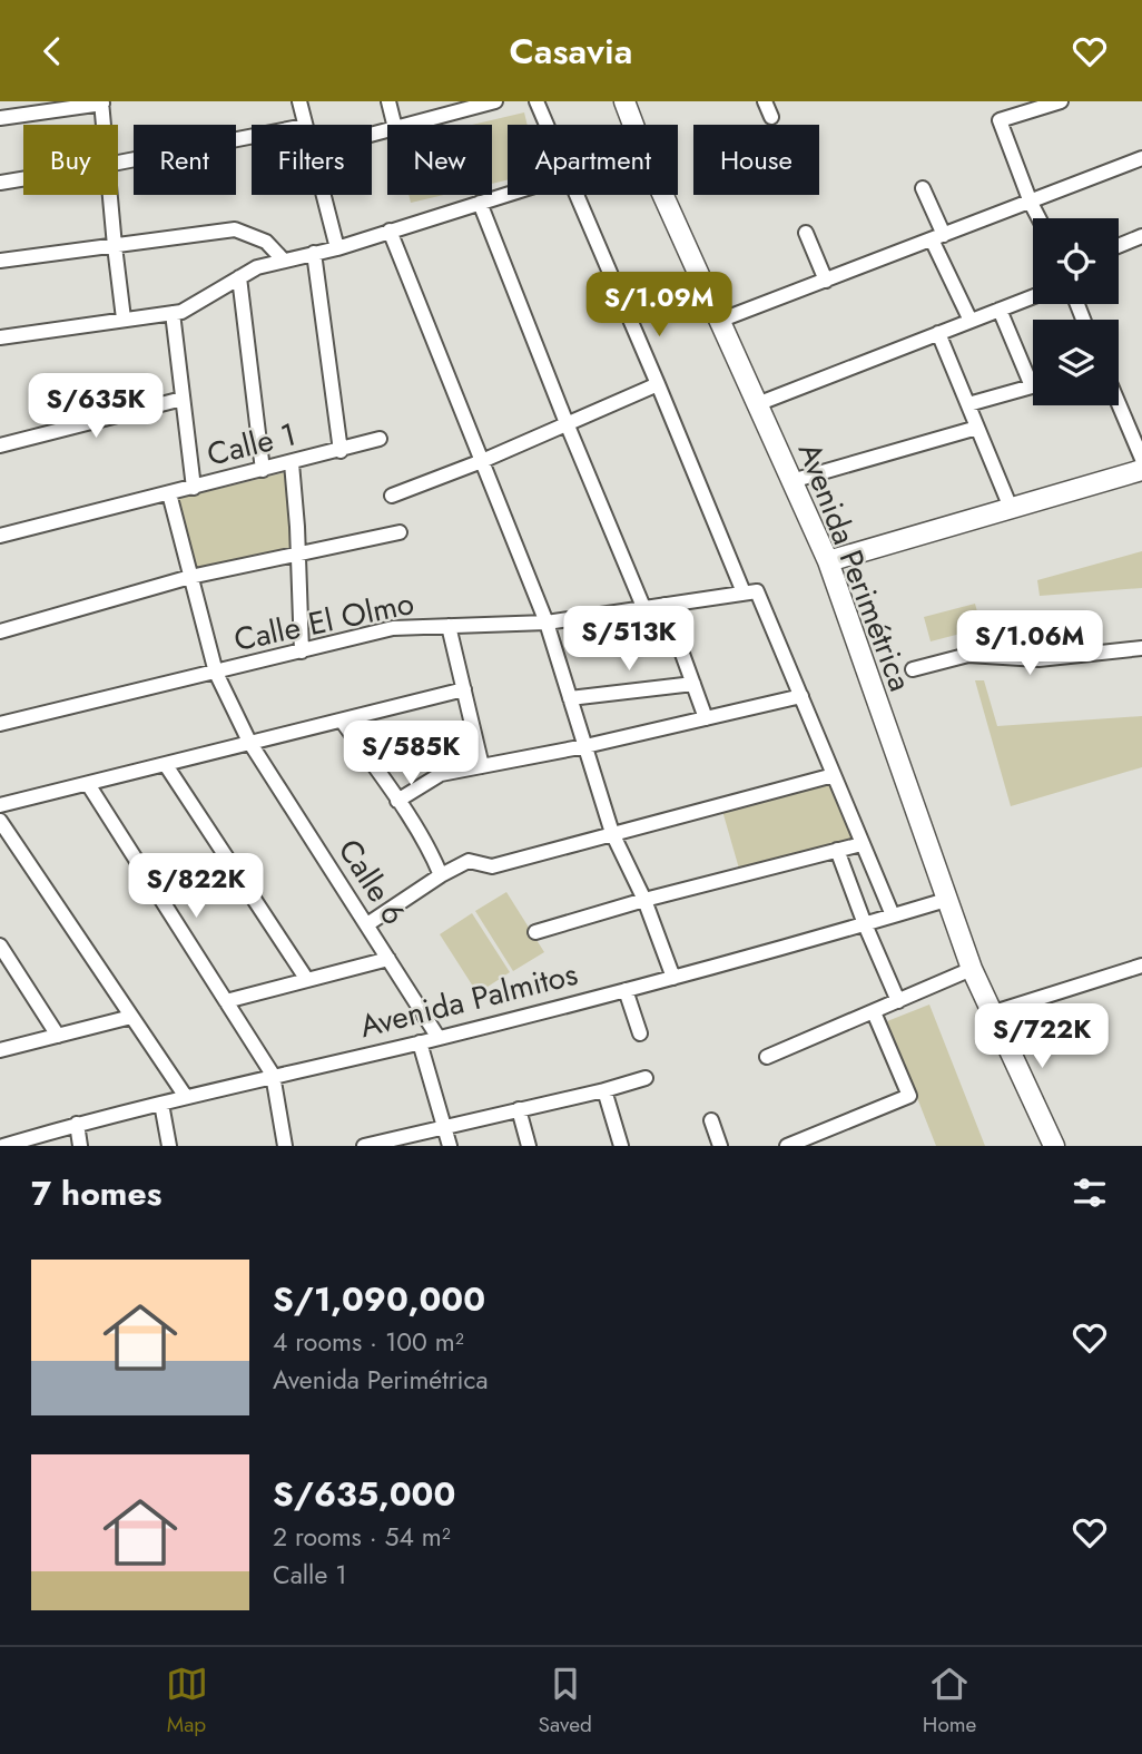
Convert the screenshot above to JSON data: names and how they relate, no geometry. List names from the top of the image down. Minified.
{"streets":{"street":["Calle 1","Avenida Perimétrica","Calle El Olmo","Calle 6","Avenida Palmitos"]},"crossings":[["Calle 1","Calle 6"],["Avenida Perimétrica","Avenida Palmitos"],["Calle El Olmo","Calle 6"],["Calle 6","Avenida Palmitos"]],"page":{"header":"Casavia","chip":["Buy","Rent","Filters","New","Apartment","House"],"price":["S/1.09M","S/635K","S/513K","S/1.06M","S/585K","S/822K","S/722K"],"heading":"7 homes","list":[{"name":"S/1,090,000","note":"4 rooms · 100 m² · Avenida Perimétrica"},{"name":"S/635,000","note":"2 rooms · 54 m² · Calle 1"}],"tabs":["Map","Saved","Home"]}}
